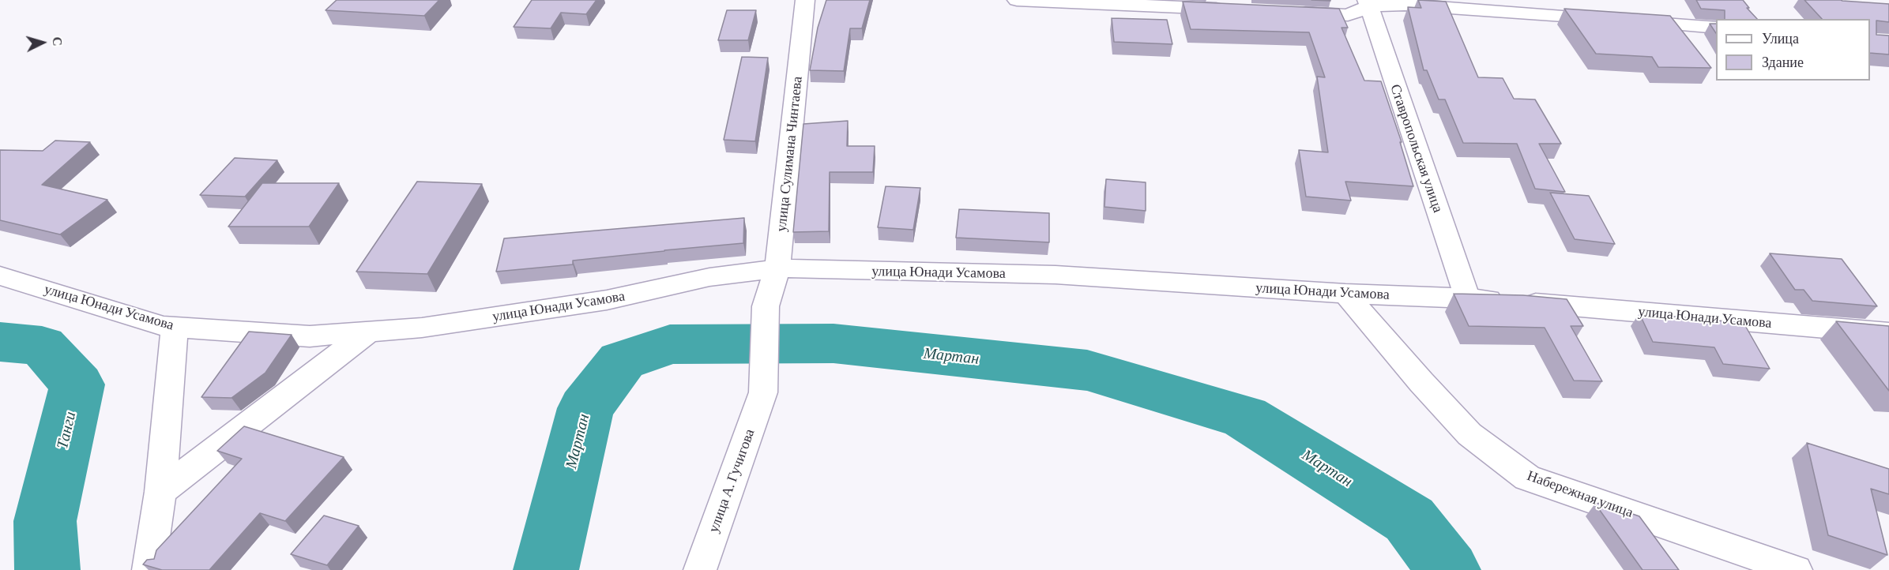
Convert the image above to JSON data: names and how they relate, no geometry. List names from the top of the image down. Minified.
{"streets":{"street":["Ставропольская улица","улица Сулимана Чинтаева","улица Юнади Усамова","улица А. Гучигова","Набережная улица"]},"crossings":[["Ставропольская улица","улица Юнади Усамова"],["улица Сулимана Чинтаева","улица Юнади Усамова"],["улица Сулимана Чинтаева","улица А. Гучигова"],["улица Юнади Усамова","Набережная улица"]],"water":["Мартан","Танги"],"legend":["Улица","Здание"],"north":"right"}
